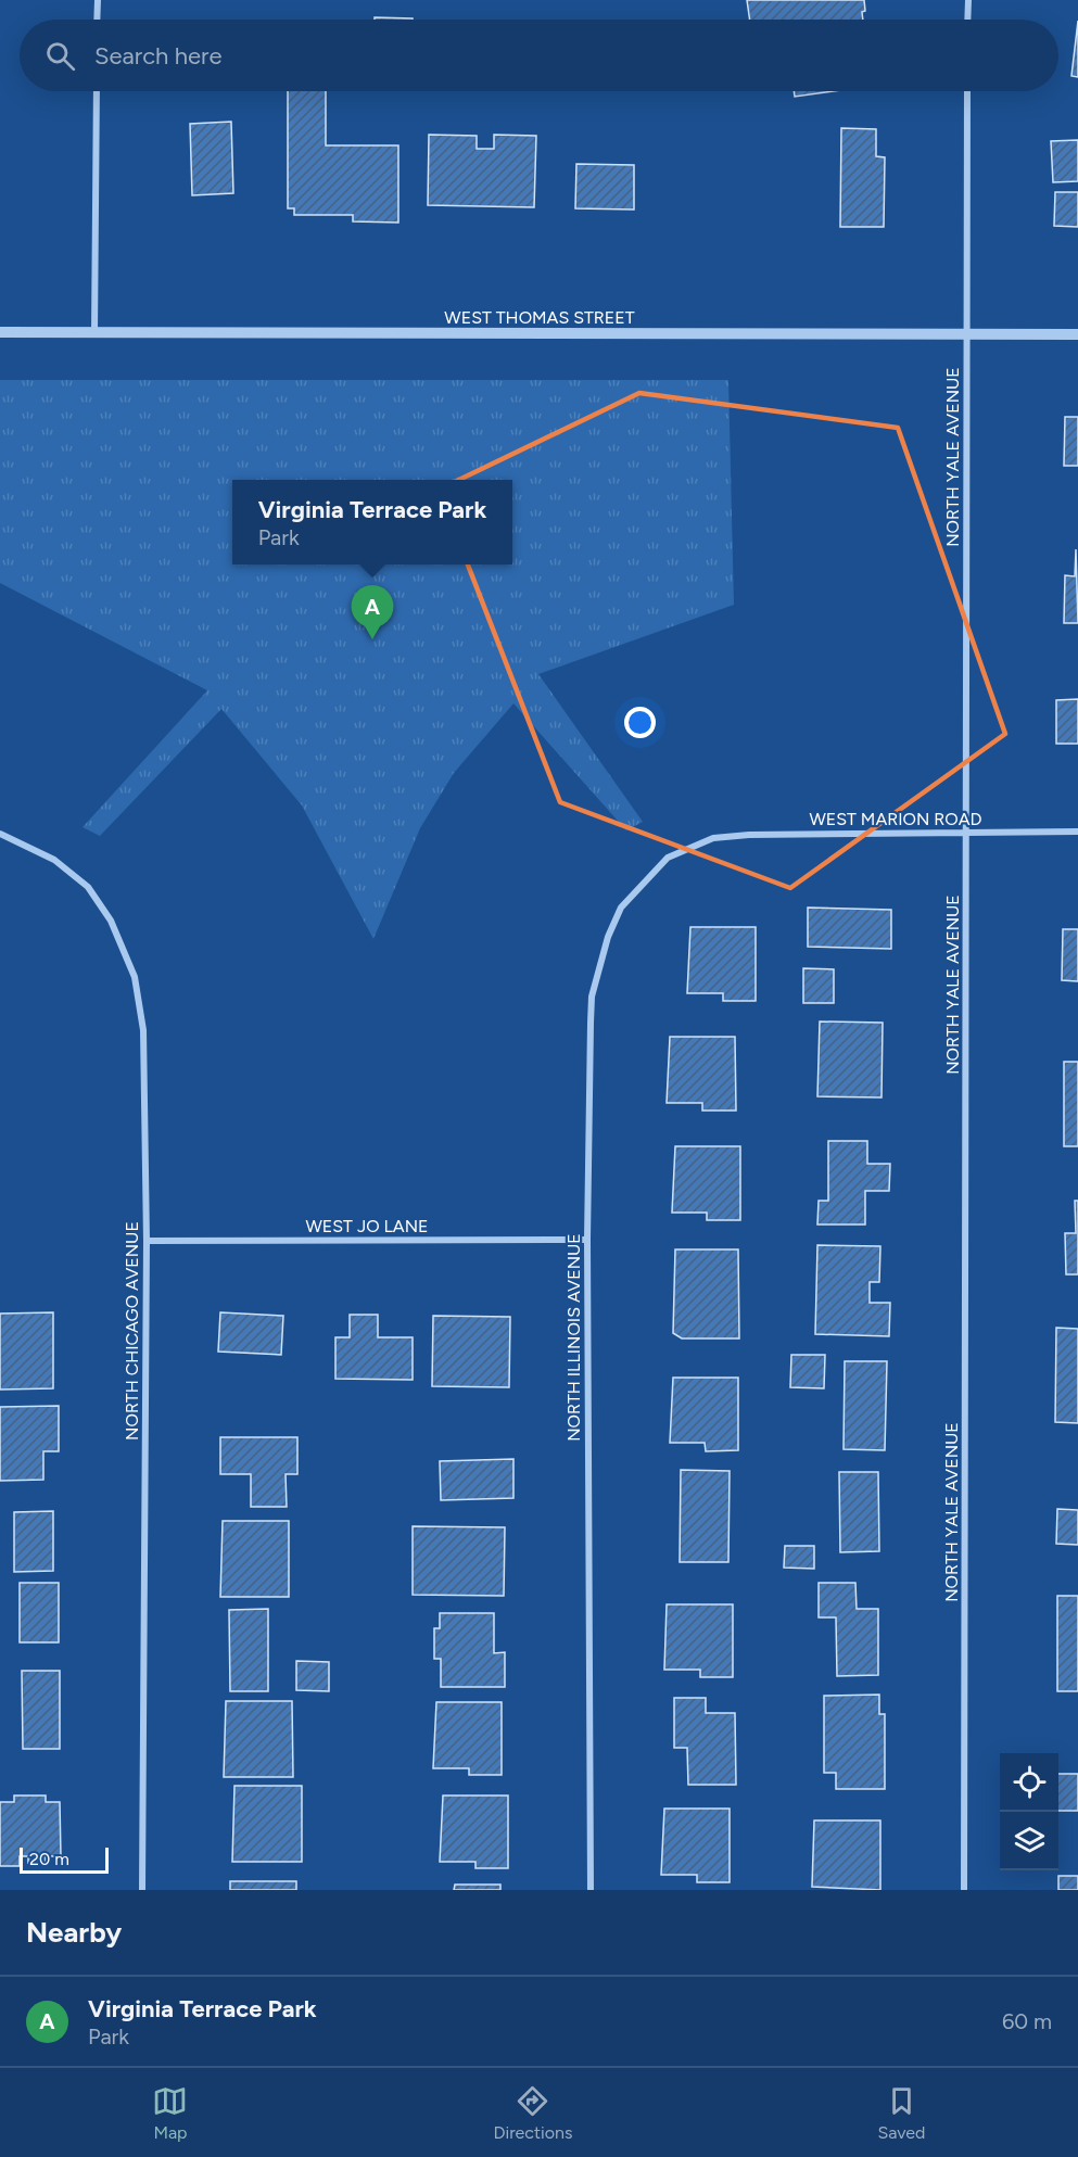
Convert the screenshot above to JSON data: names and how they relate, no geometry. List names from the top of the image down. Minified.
{"streets":{"street":["WEST THOMAS STREET","NORTH YALE AVENUE","WEST MARION ROAD","WEST JO LANE","NORTH CHICAGO AVENUE","NORTH ILLINOIS AVENUE"]},"crossings":[["WEST THOMAS STREET","NORTH YALE AVENUE"],["NORTH YALE AVENUE","WEST MARION ROAD"],["WEST MARION ROAD","NORTH ILLINOIS AVENUE"],["WEST JO LANE","NORTH CHICAGO AVENUE"],["WEST JO LANE","NORTH ILLINOIS AVENUE"]],"scale_bar":"20 m","page":{"search":"Search here","popup":["Virginia Terrace Park","Park"],"pins":"A","scale":"20 m","heading":"Nearby","list":[{"mark":"A","name":"Virginia Terrace Park","note":"Park","value":"60 m"}],"nav":["Map","Directions","Saved"]}}
